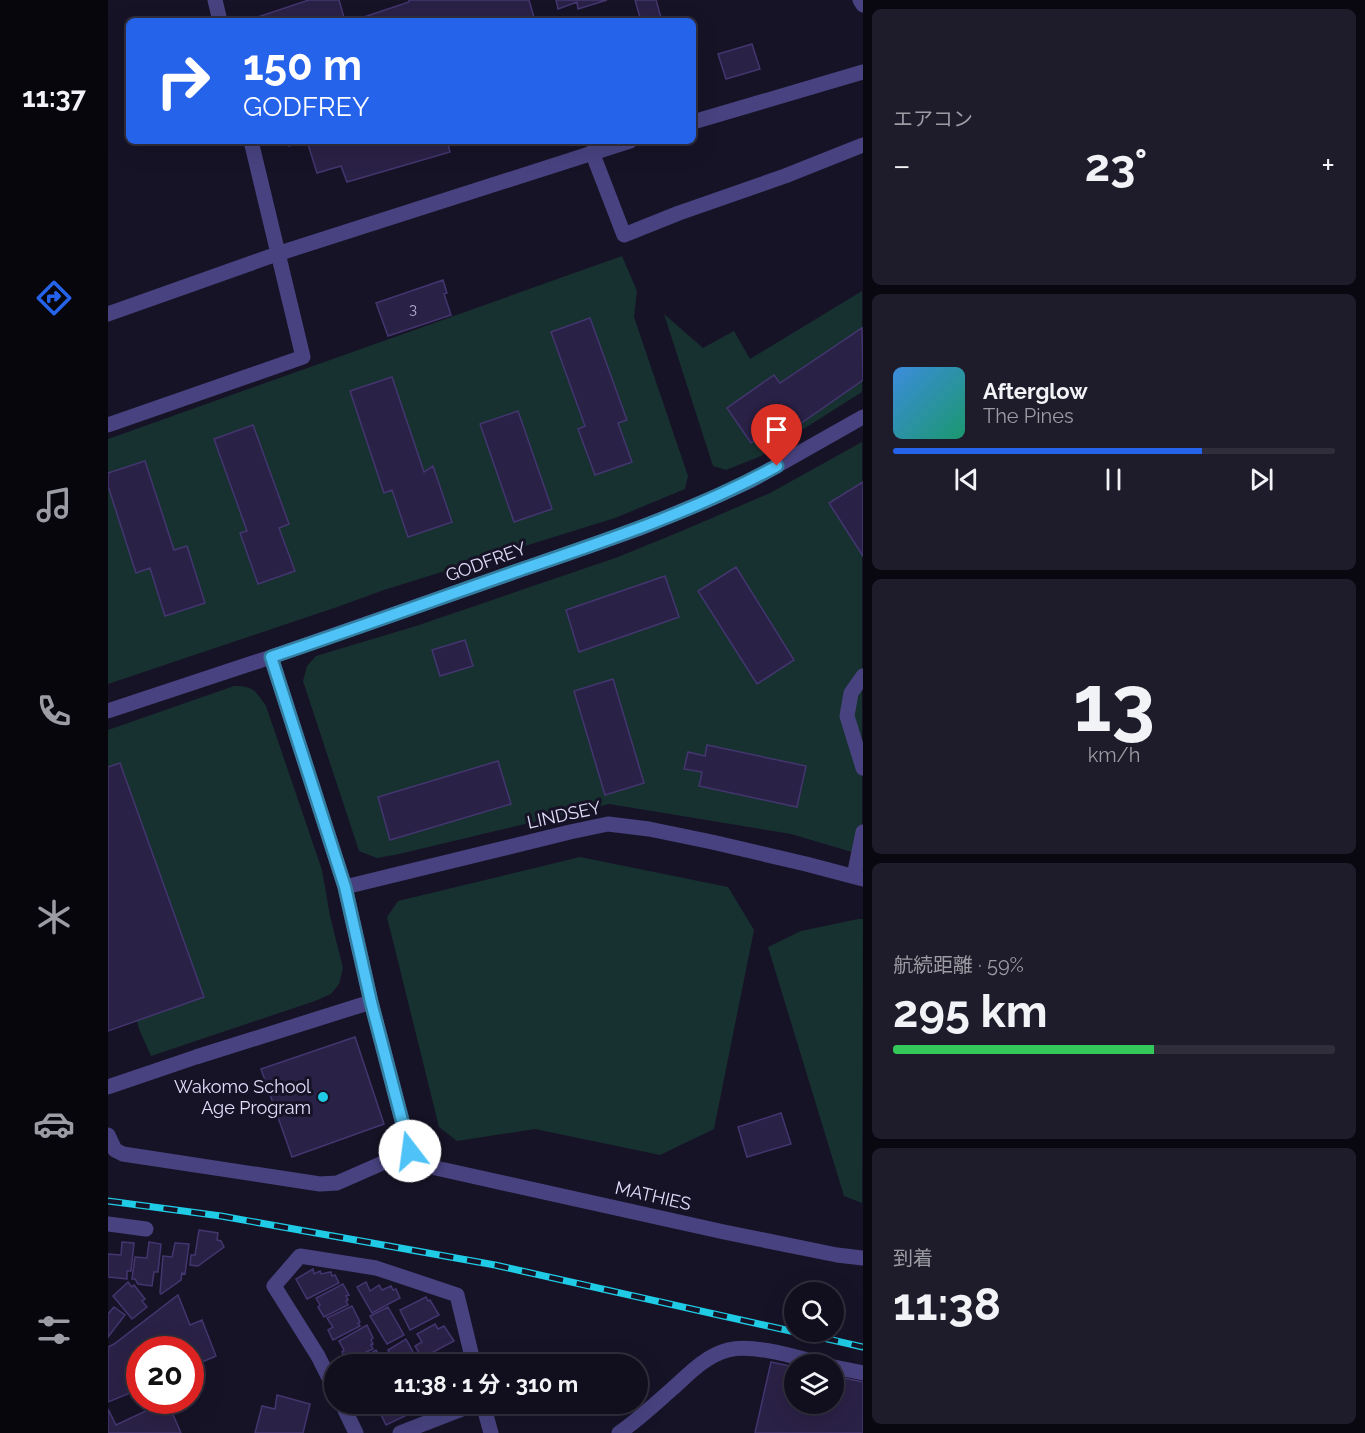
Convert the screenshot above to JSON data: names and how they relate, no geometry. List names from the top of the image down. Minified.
{"streets":{"street":["GODFREY","LINDSEY","MATHIES"]},"places":["Wakomo School Age Program"],"house_numbers":["3"],"page":{"tabs":"11:37","tile":["エアコン",["13","km/h"],["航続距離 · 59%","295 km"],["到着","11:38"]],"turn":["150 m","GODFREY"],"heat":["−","23°","+"],"song":["Afterglow","The Pines"],"limit":"20","trip":"11:38 · 1 分 · 310 m"}}
